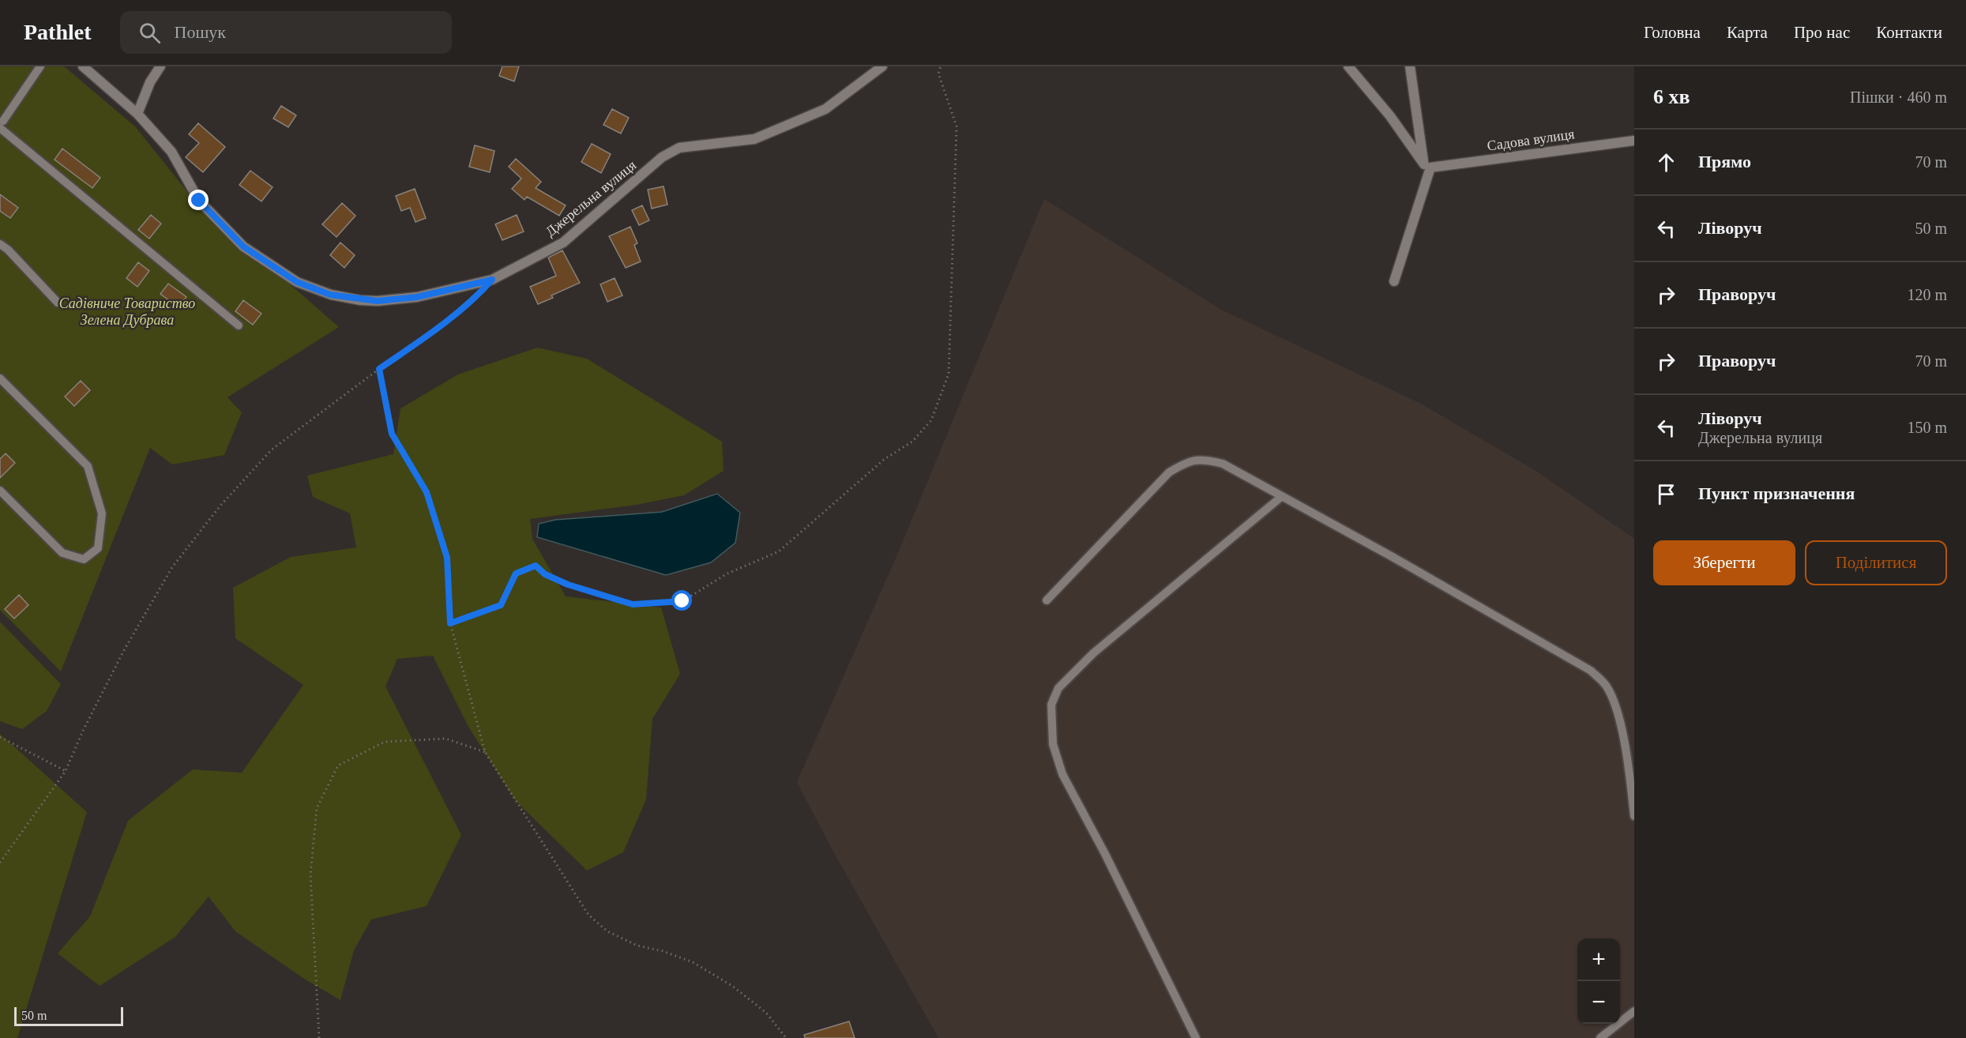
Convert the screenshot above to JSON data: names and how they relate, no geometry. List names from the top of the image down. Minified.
{"streets":{"street":["Садова вулиця","Джерельна вулиця"]},"parks":["Садівниче Товариство Зелена Дубрава"],"scale_bar":"50 m","page":{"header":"Pathlet","search":"Пошук","nav":["Головна","Карта","Про нас","Контакти"],"heading":["6 хв","Пішки · 460 m"],"list":[["Прямо","70 m"],["Ліворуч","50 m"],["Праворуч","120 m"],["Праворуч","70 m"],["Ліворуч","Джерельна вулиця","150 m"],"Пункт призначення"],"buttons":["Зберегти","Поділитися"],"map_buttons":["+","−"],"scale":"50 m"}}
